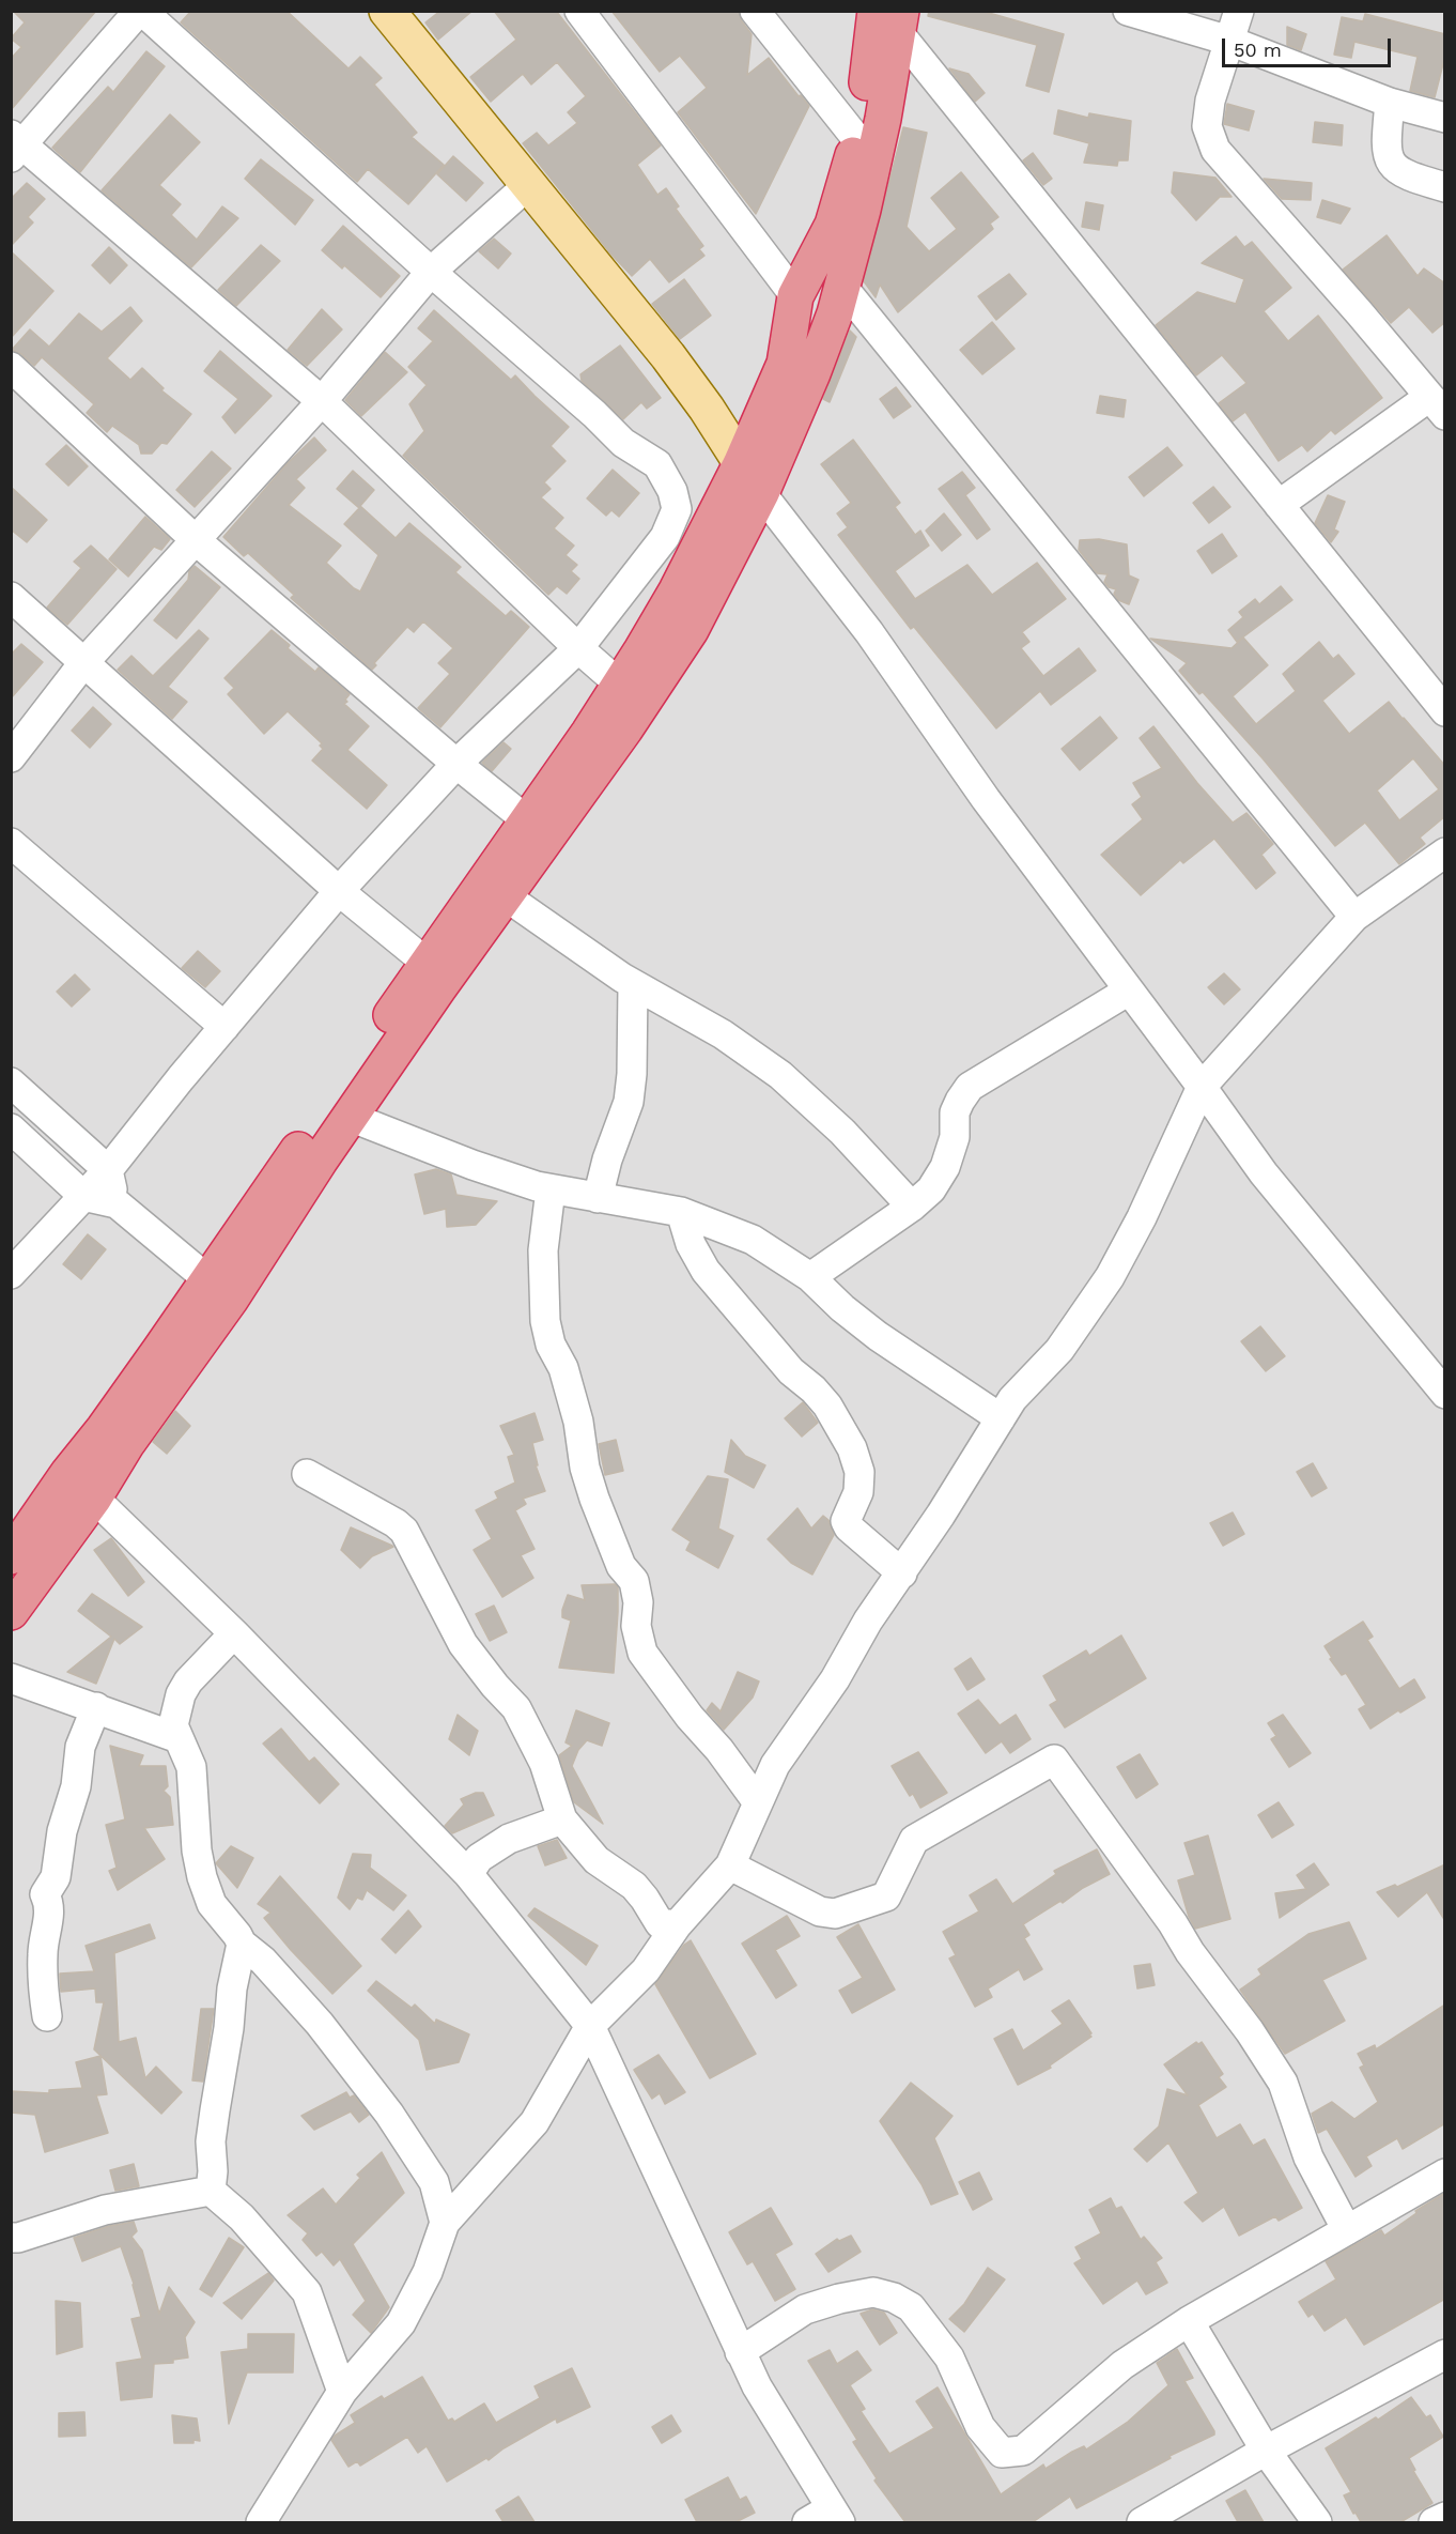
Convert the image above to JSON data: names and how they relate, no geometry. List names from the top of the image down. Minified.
{"scale_bar":"50 m"}
